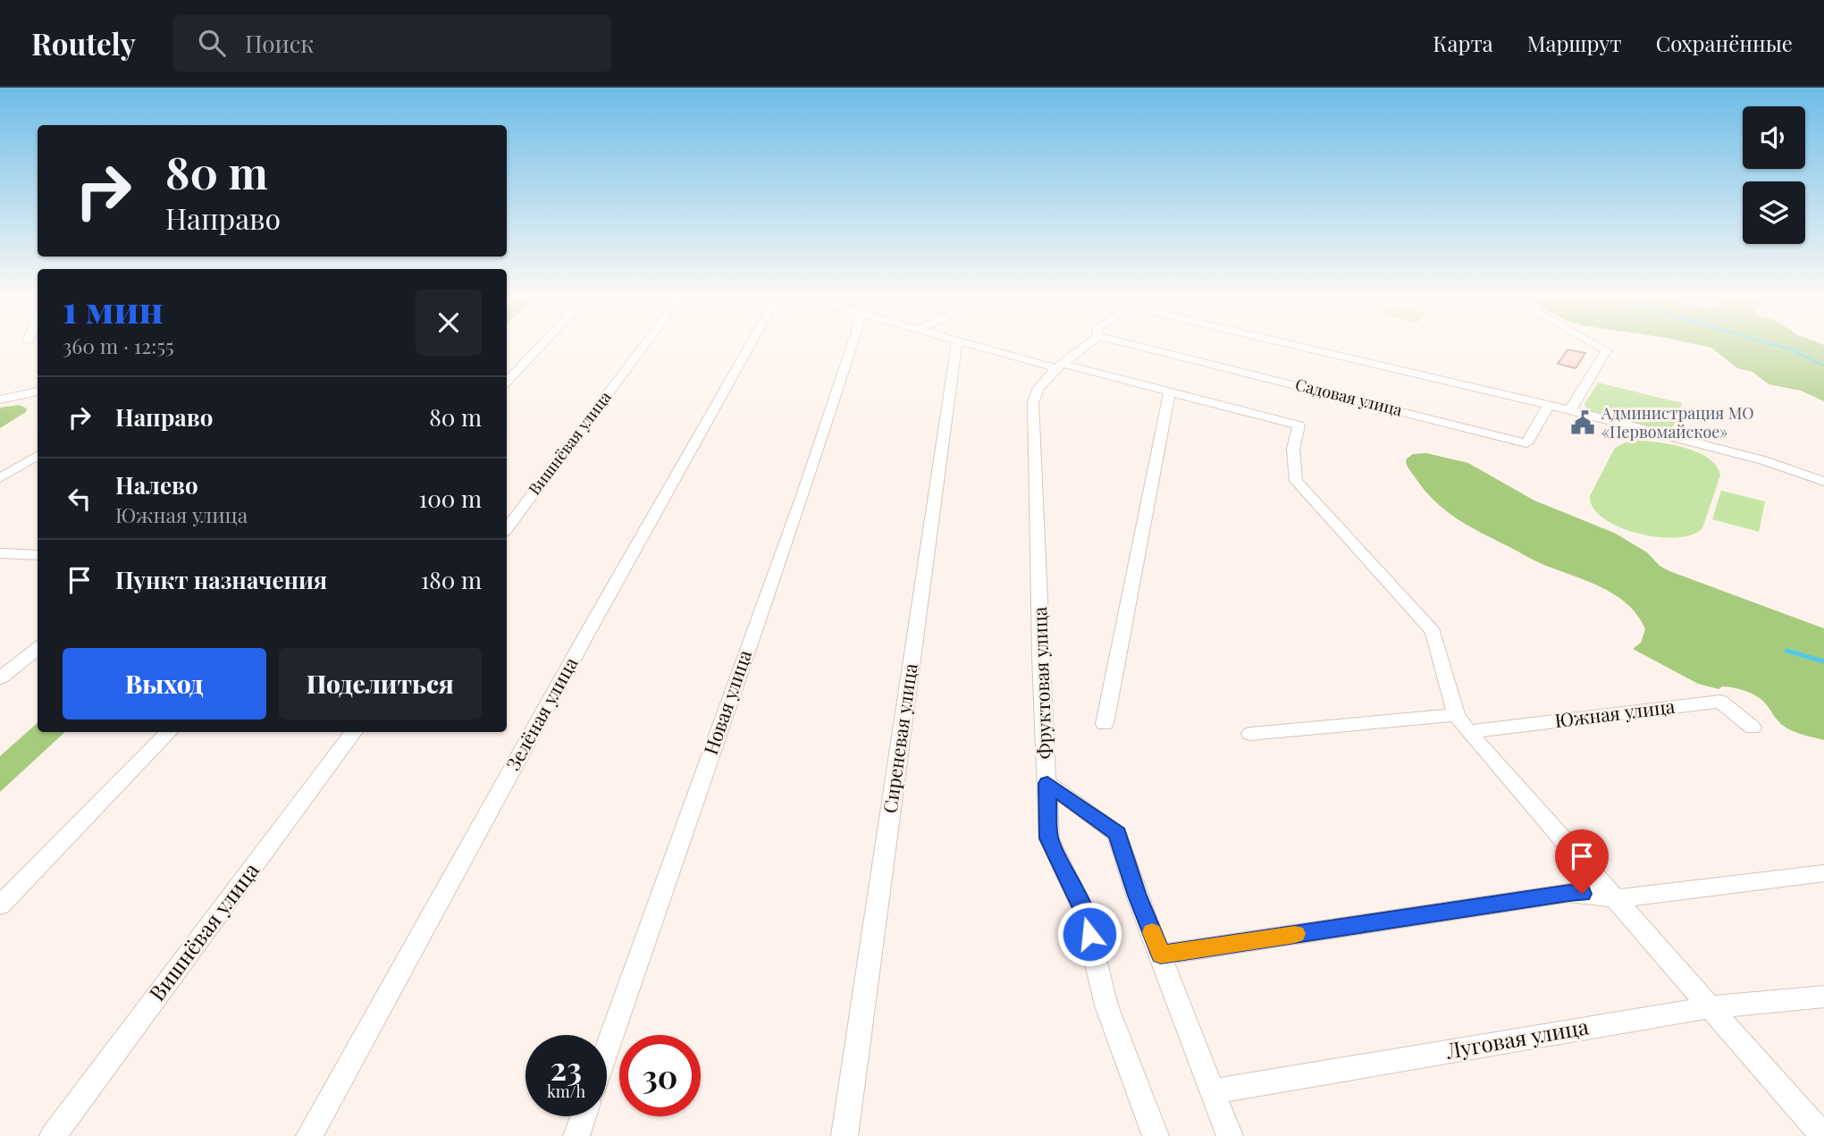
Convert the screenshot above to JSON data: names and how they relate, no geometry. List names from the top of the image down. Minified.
{"streets":{"street":["Садовая улица","Вишнёвая улица","Фруктовая улица","Новая улица","Зелёная улица","Южная улица","Сиреневая улица","Луговая улица"]},"places":{"public building":["Администрация МО «Первомайское»"]},"page":{"header":"Routely","search":"Поиск","nav":["Карта","Маршрут","Сохранённые"],"turn":["80 m","Направо"],"heading":["1 мин","360 m · 12:55"],"list":[{"name":"Направо","value":"80 m"},{"name":"Налево","note":"Южная улица","value":"100 m"},{"name":"Пункт назначения","value":"180 m"}],"buttons":["Выход","Поделиться"],"speed":"23 km/h","limit":"30"}}
